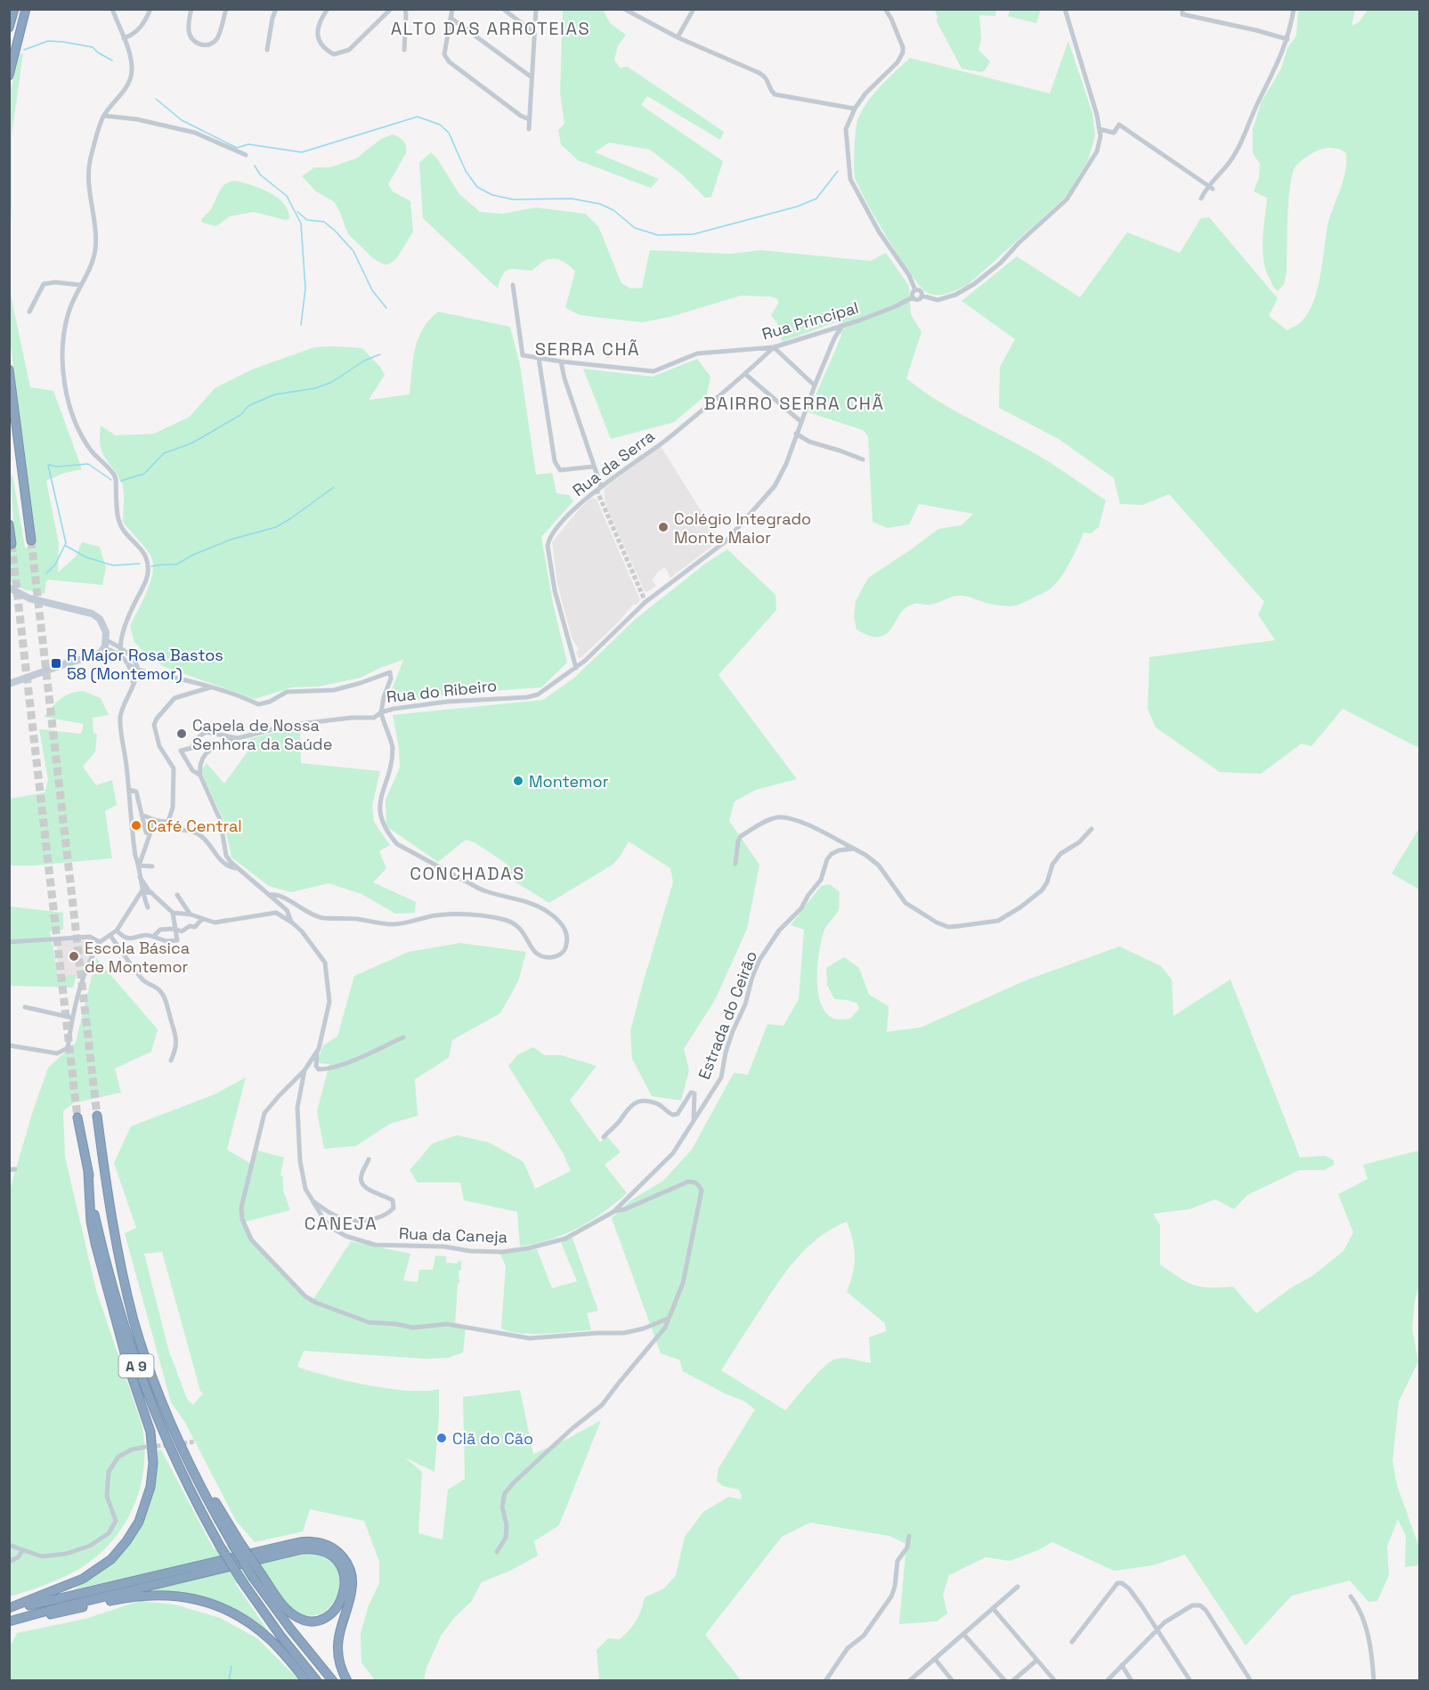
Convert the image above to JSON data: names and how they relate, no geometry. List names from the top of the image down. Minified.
{"streets":{"highway":["A 9"],"street":["Rua Principal","Rua da Serra","Rua do Ribeiro","Estrada do Ceirão","Rua da Caneja"]},"crossings":[["Rua Principal","Rua da Serra"],["Rua Principal","Rua do Ribeiro"],["Rua da Serra","Rua do Ribeiro"]],"districts":["ALTO DAS ARROTEIAS","SERRA CHÃ","BAIRRO SERRA CHÃ","CONCHADAS","CANEJA"],"places":{"other":["Colégio Integrado Monte Maior","Capela de Nossa Senhora da Saúde","Montemor","Café Central","Escola Básica de Montemor","Clã do Cão"],"transit":["R Major Rosa Bastos 58 (Montemor)"]}}
